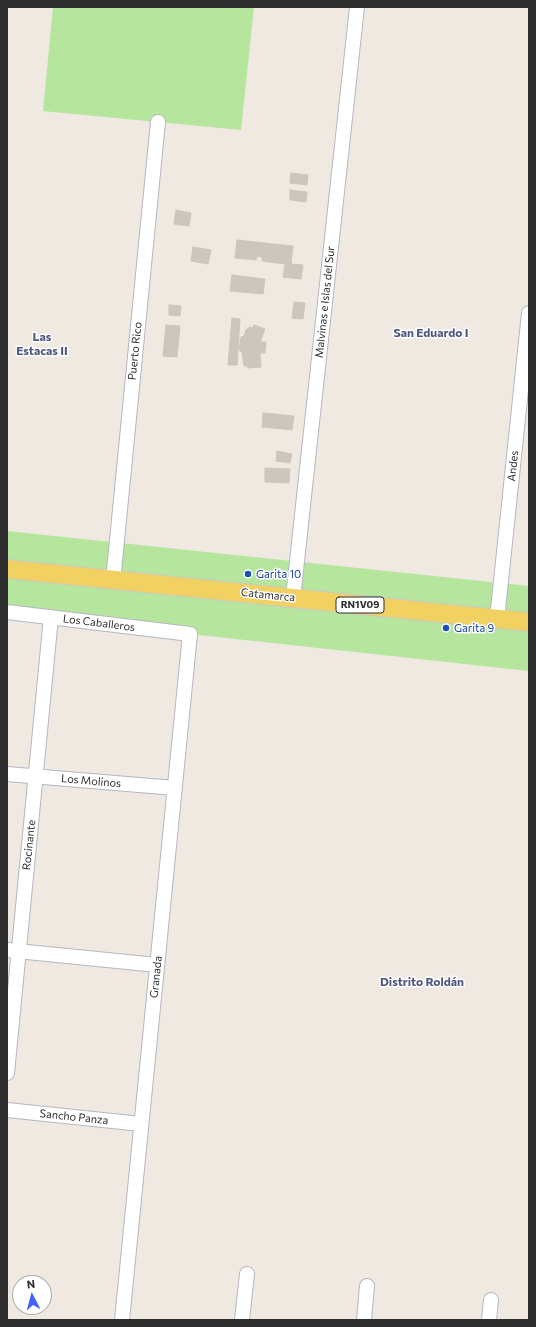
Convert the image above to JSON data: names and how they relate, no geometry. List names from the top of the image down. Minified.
{"streets":{"main road":["Catamarca","RN1V09"],"street":["Malvinas e Islas del Sur","Puerto Rico","Andes","Los Caballeros","Los Molinos","Rocinante","Granada","Sancho Panza"]},"crossings":[["Malvinas e Islas del Sur","Catamarca"],["Puerto Rico","Catamarca"],["Andes","Catamarca"],["Los Caballeros","Rocinante"],["Los Caballeros","Granada"],["Los Molinos","Rocinante"],["Los Molinos","Granada"],["Granada","Sancho Panza"]],"districts":["San Eduardo I","Las Estacas II","Distrito Roldán"],"places":["Garita 10","Garita 9"],"north":"top"}
